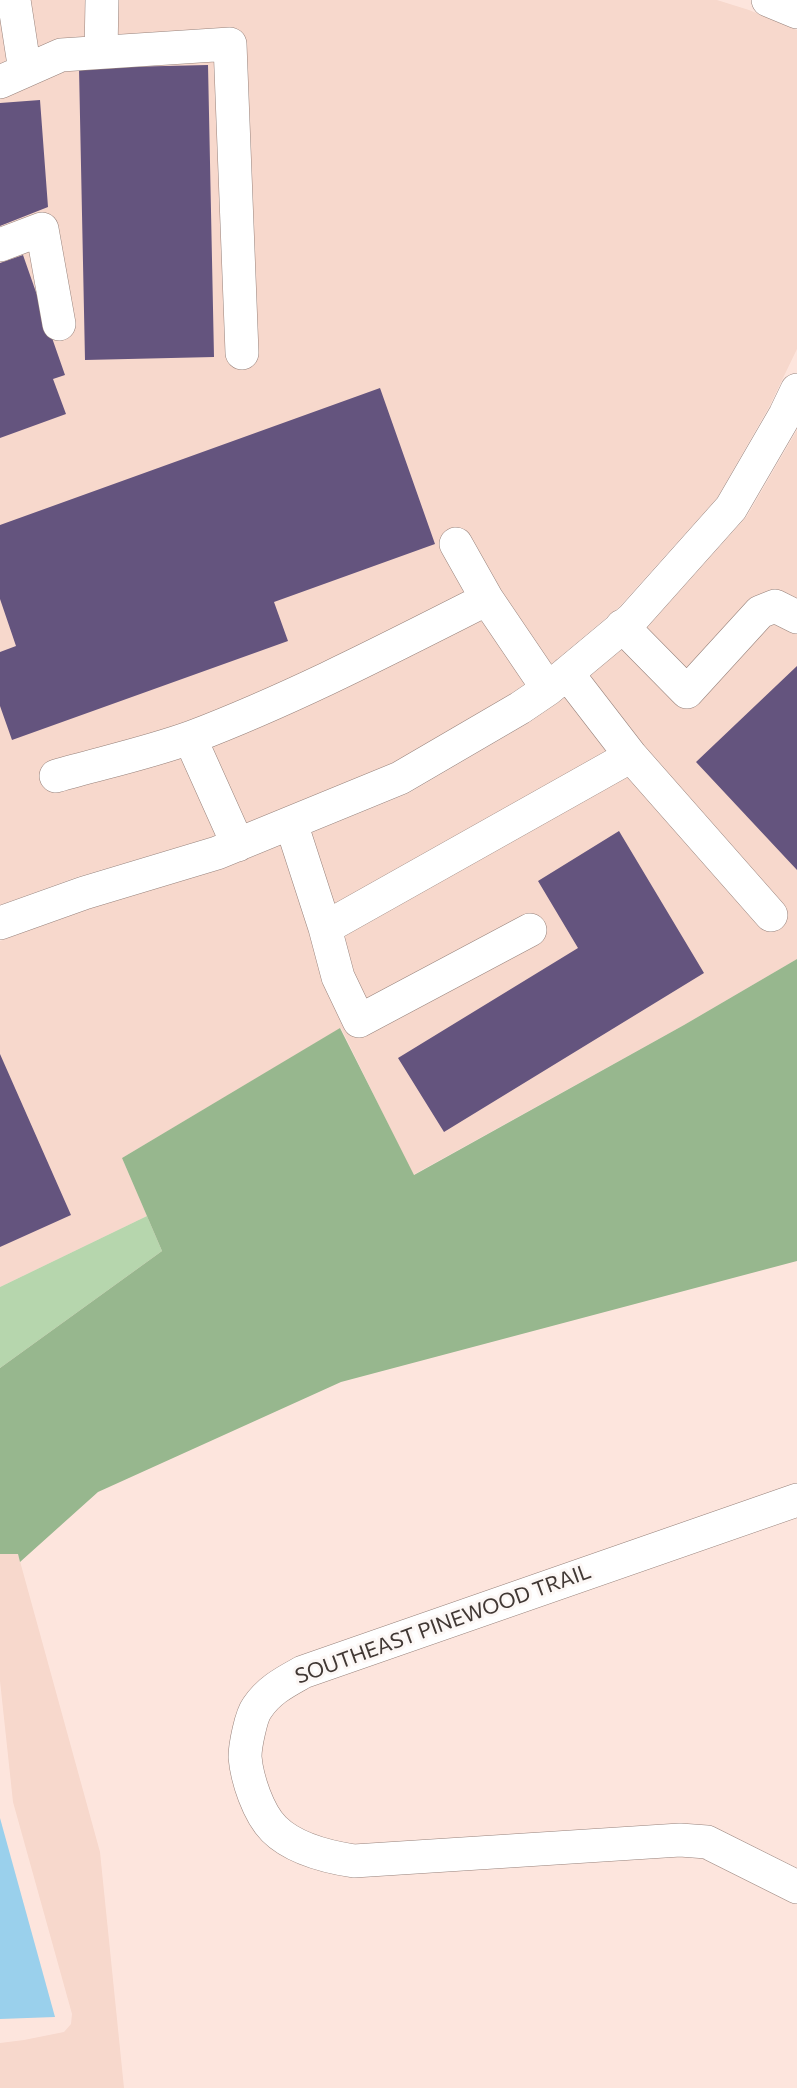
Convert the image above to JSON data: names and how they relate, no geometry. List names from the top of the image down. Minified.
{"streets":{"street":["SOUTHEAST PINEWOOD TRAIL"]}}
